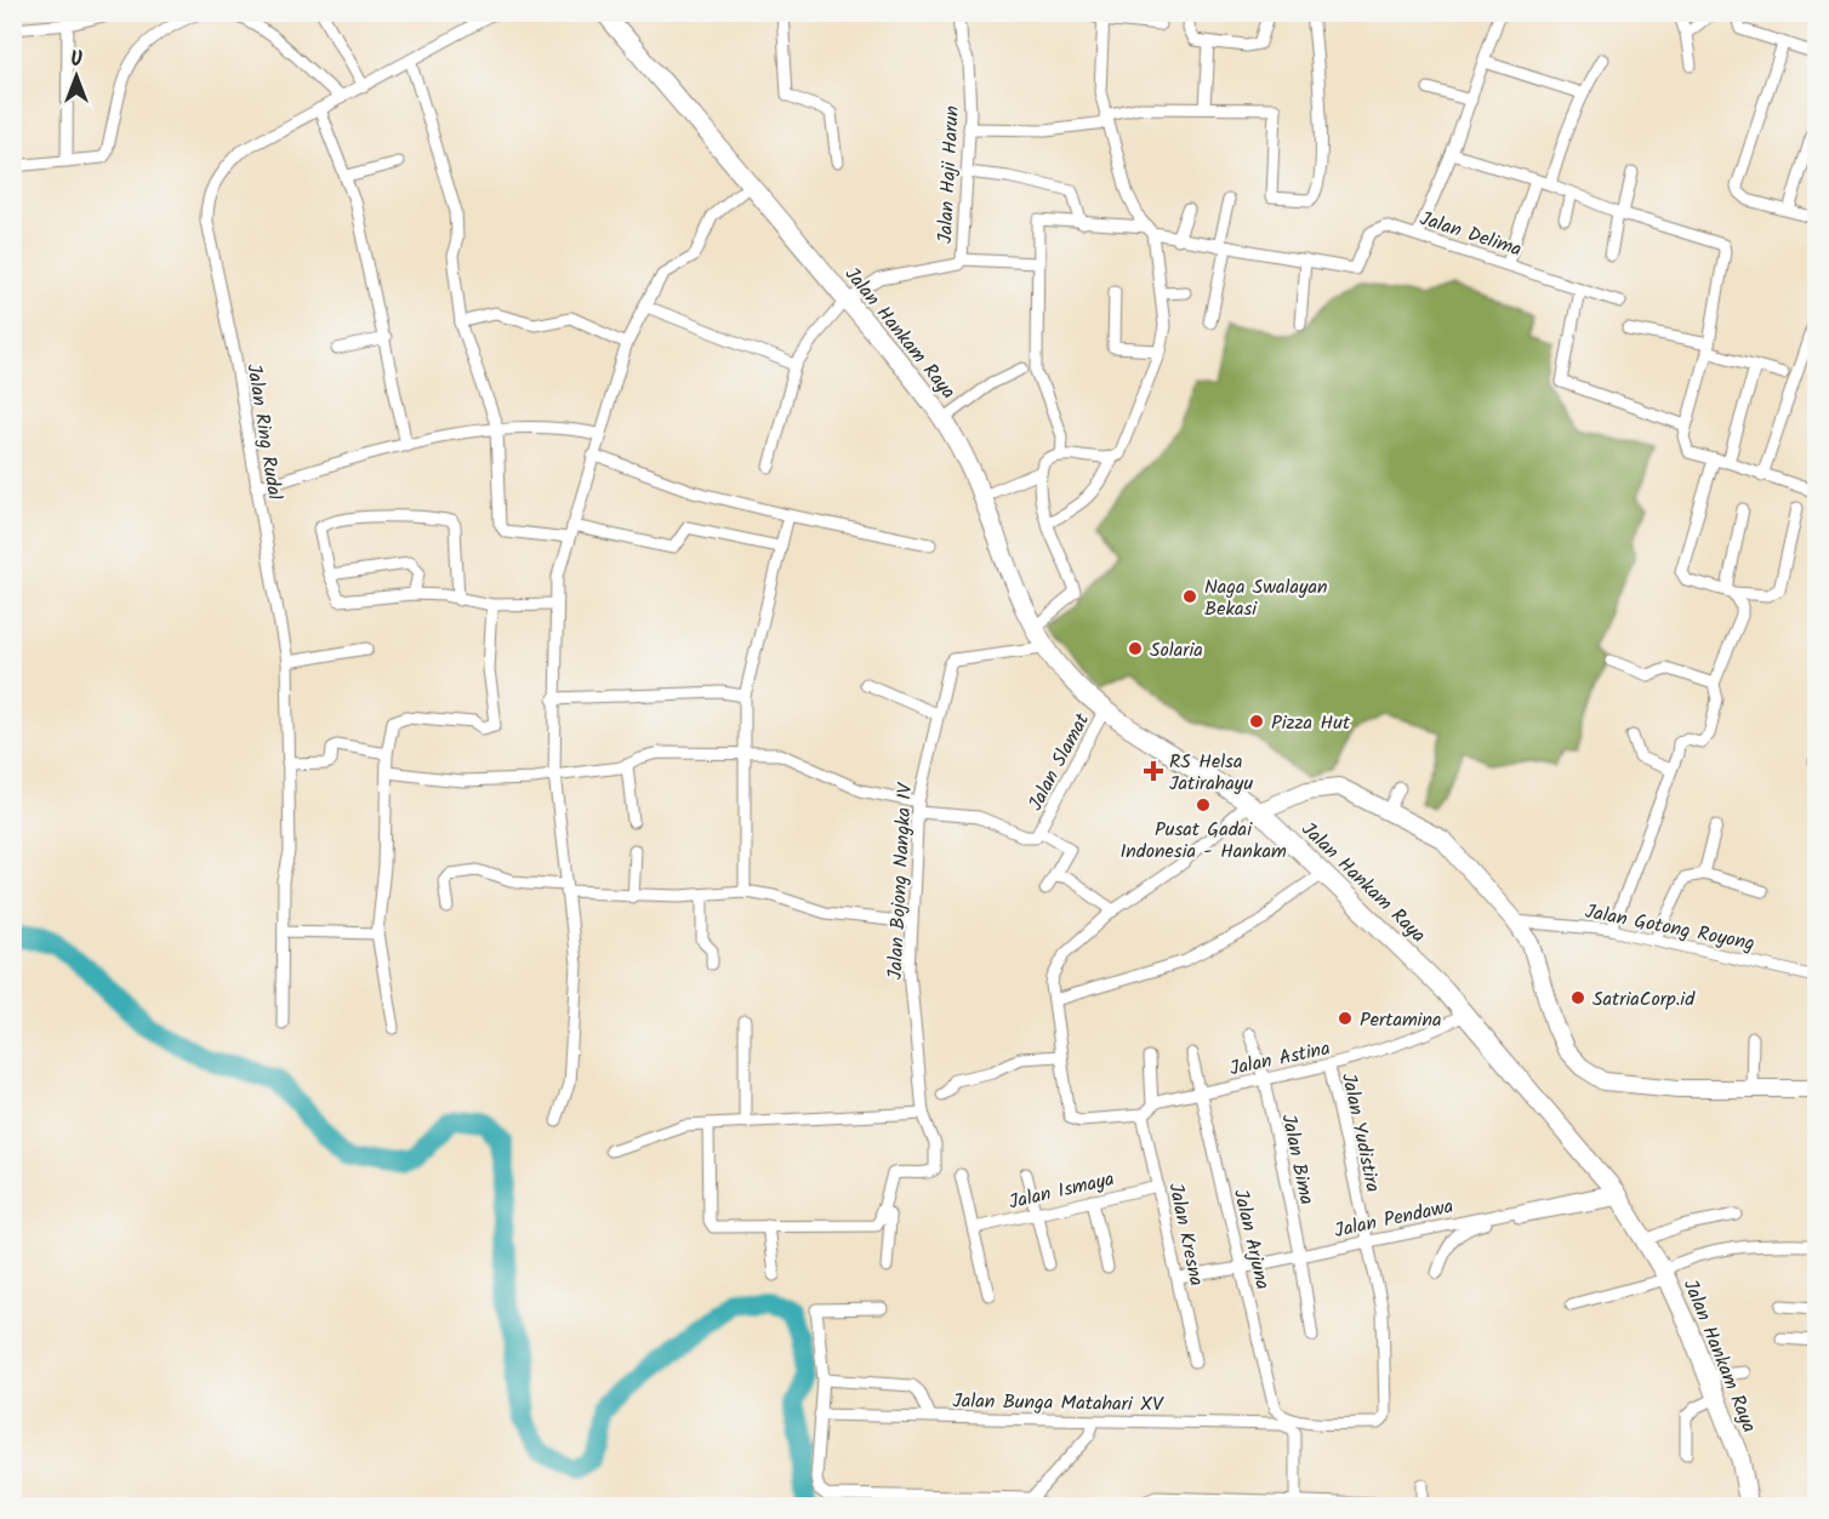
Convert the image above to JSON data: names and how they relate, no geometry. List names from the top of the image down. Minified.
{"streets":{"main road":["Jalan Hankam Raya"],"street":["Jalan Haji Harun","Jalan Delima","Jalan Ring Rudal","Jalan Slamat","Jalan Bojong Nangka IV","Jalan Gotong Royong","Jalan Astina","Jalan Yudistira","Jalan Bima","Jalan Ismaya","Jalan Pendawa","Jalan Kresna","Jalan Arjuna","Jalan Bunga Matahari XV"]},"crossings":[["Jalan Haji Harun","Jalan Hankam Raya"],["Jalan Hankam Raya","Jalan Slamat"],["Jalan Hankam Raya","Jalan Bojong Nangka IV"],["Jalan Hankam Raya","Jalan Astina"],["Jalan Hankam Raya","Jalan Pendawa"],["Jalan Slamat","Jalan Bojong Nangka IV"],["Jalan Astina","Jalan Yudistira"],["Jalan Astina","Jalan Bima"],["Jalan Astina","Jalan Kresna"],["Jalan Astina","Jalan Arjuna"],["Jalan Yudistira","Jalan Pendawa"],["Jalan Yudistira","Jalan Bunga Matahari XV"],["Jalan Bima","Jalan Pendawa"],["Jalan Ismaya","Jalan Kresna"],["Jalan Pendawa","Jalan Kresna"],["Jalan Pendawa","Jalan Arjuna"],["Jalan Arjuna","Jalan Bunga Matahari XV"]],"places":{"other":["Naga Swalayan Bekasi","Solaria","Pizza Hut","Pusat Gadai Indonesia - Hankam","SatriaCorp.id","Pertamina"],"health":["RS Helsa Jatirahayu"]},"north":"top"}
